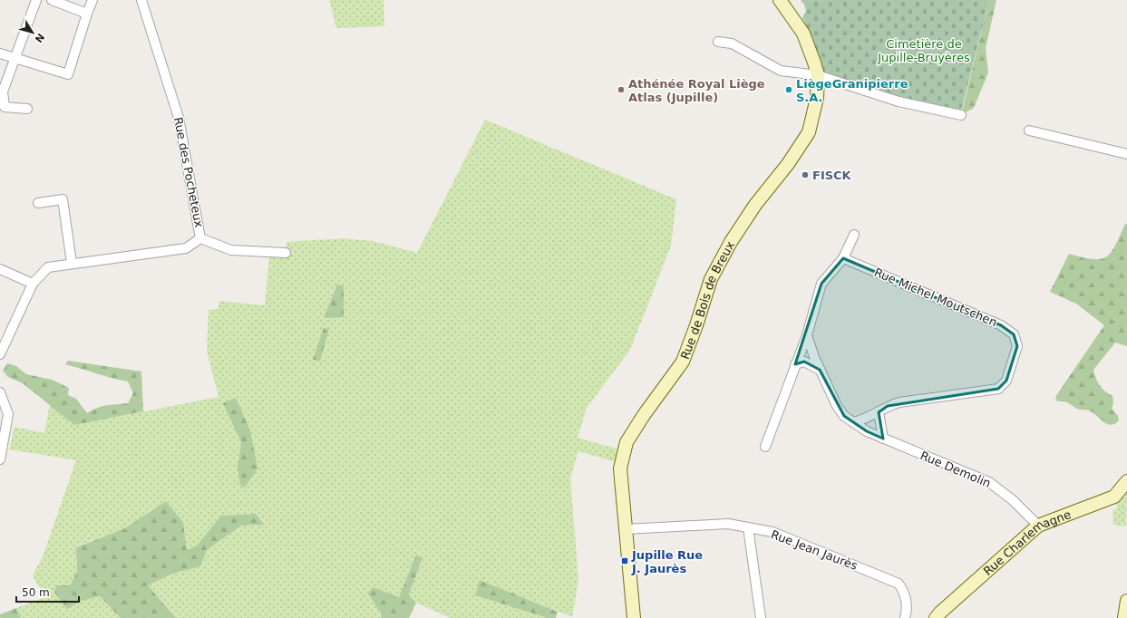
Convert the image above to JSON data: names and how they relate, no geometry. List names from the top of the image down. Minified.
{"streets":{"street":["Rue des Pocheteux","Rue Michel Moutschen","Rue de Bois de Breux","Rue Demolin","Rue Charlemagne","Rue Jean Jaurès"]},"crossings":[["Rue Michel Moutschen","Rue Demolin"],["Rue de Bois de Breux","Rue Jean Jaurès"],["Rue Demolin","Rue Charlemagne"]],"parks":["Cimetière de Jupille-Bruyères"],"places":{"other":["Athénée Royal Liège Atlas (Jupille)","LiègeGranipierre S.A.","FISCK"],"transit":["Jupille Rue J. Jaurès"]},"scale_bar":"50 m","north":"bottom right"}
